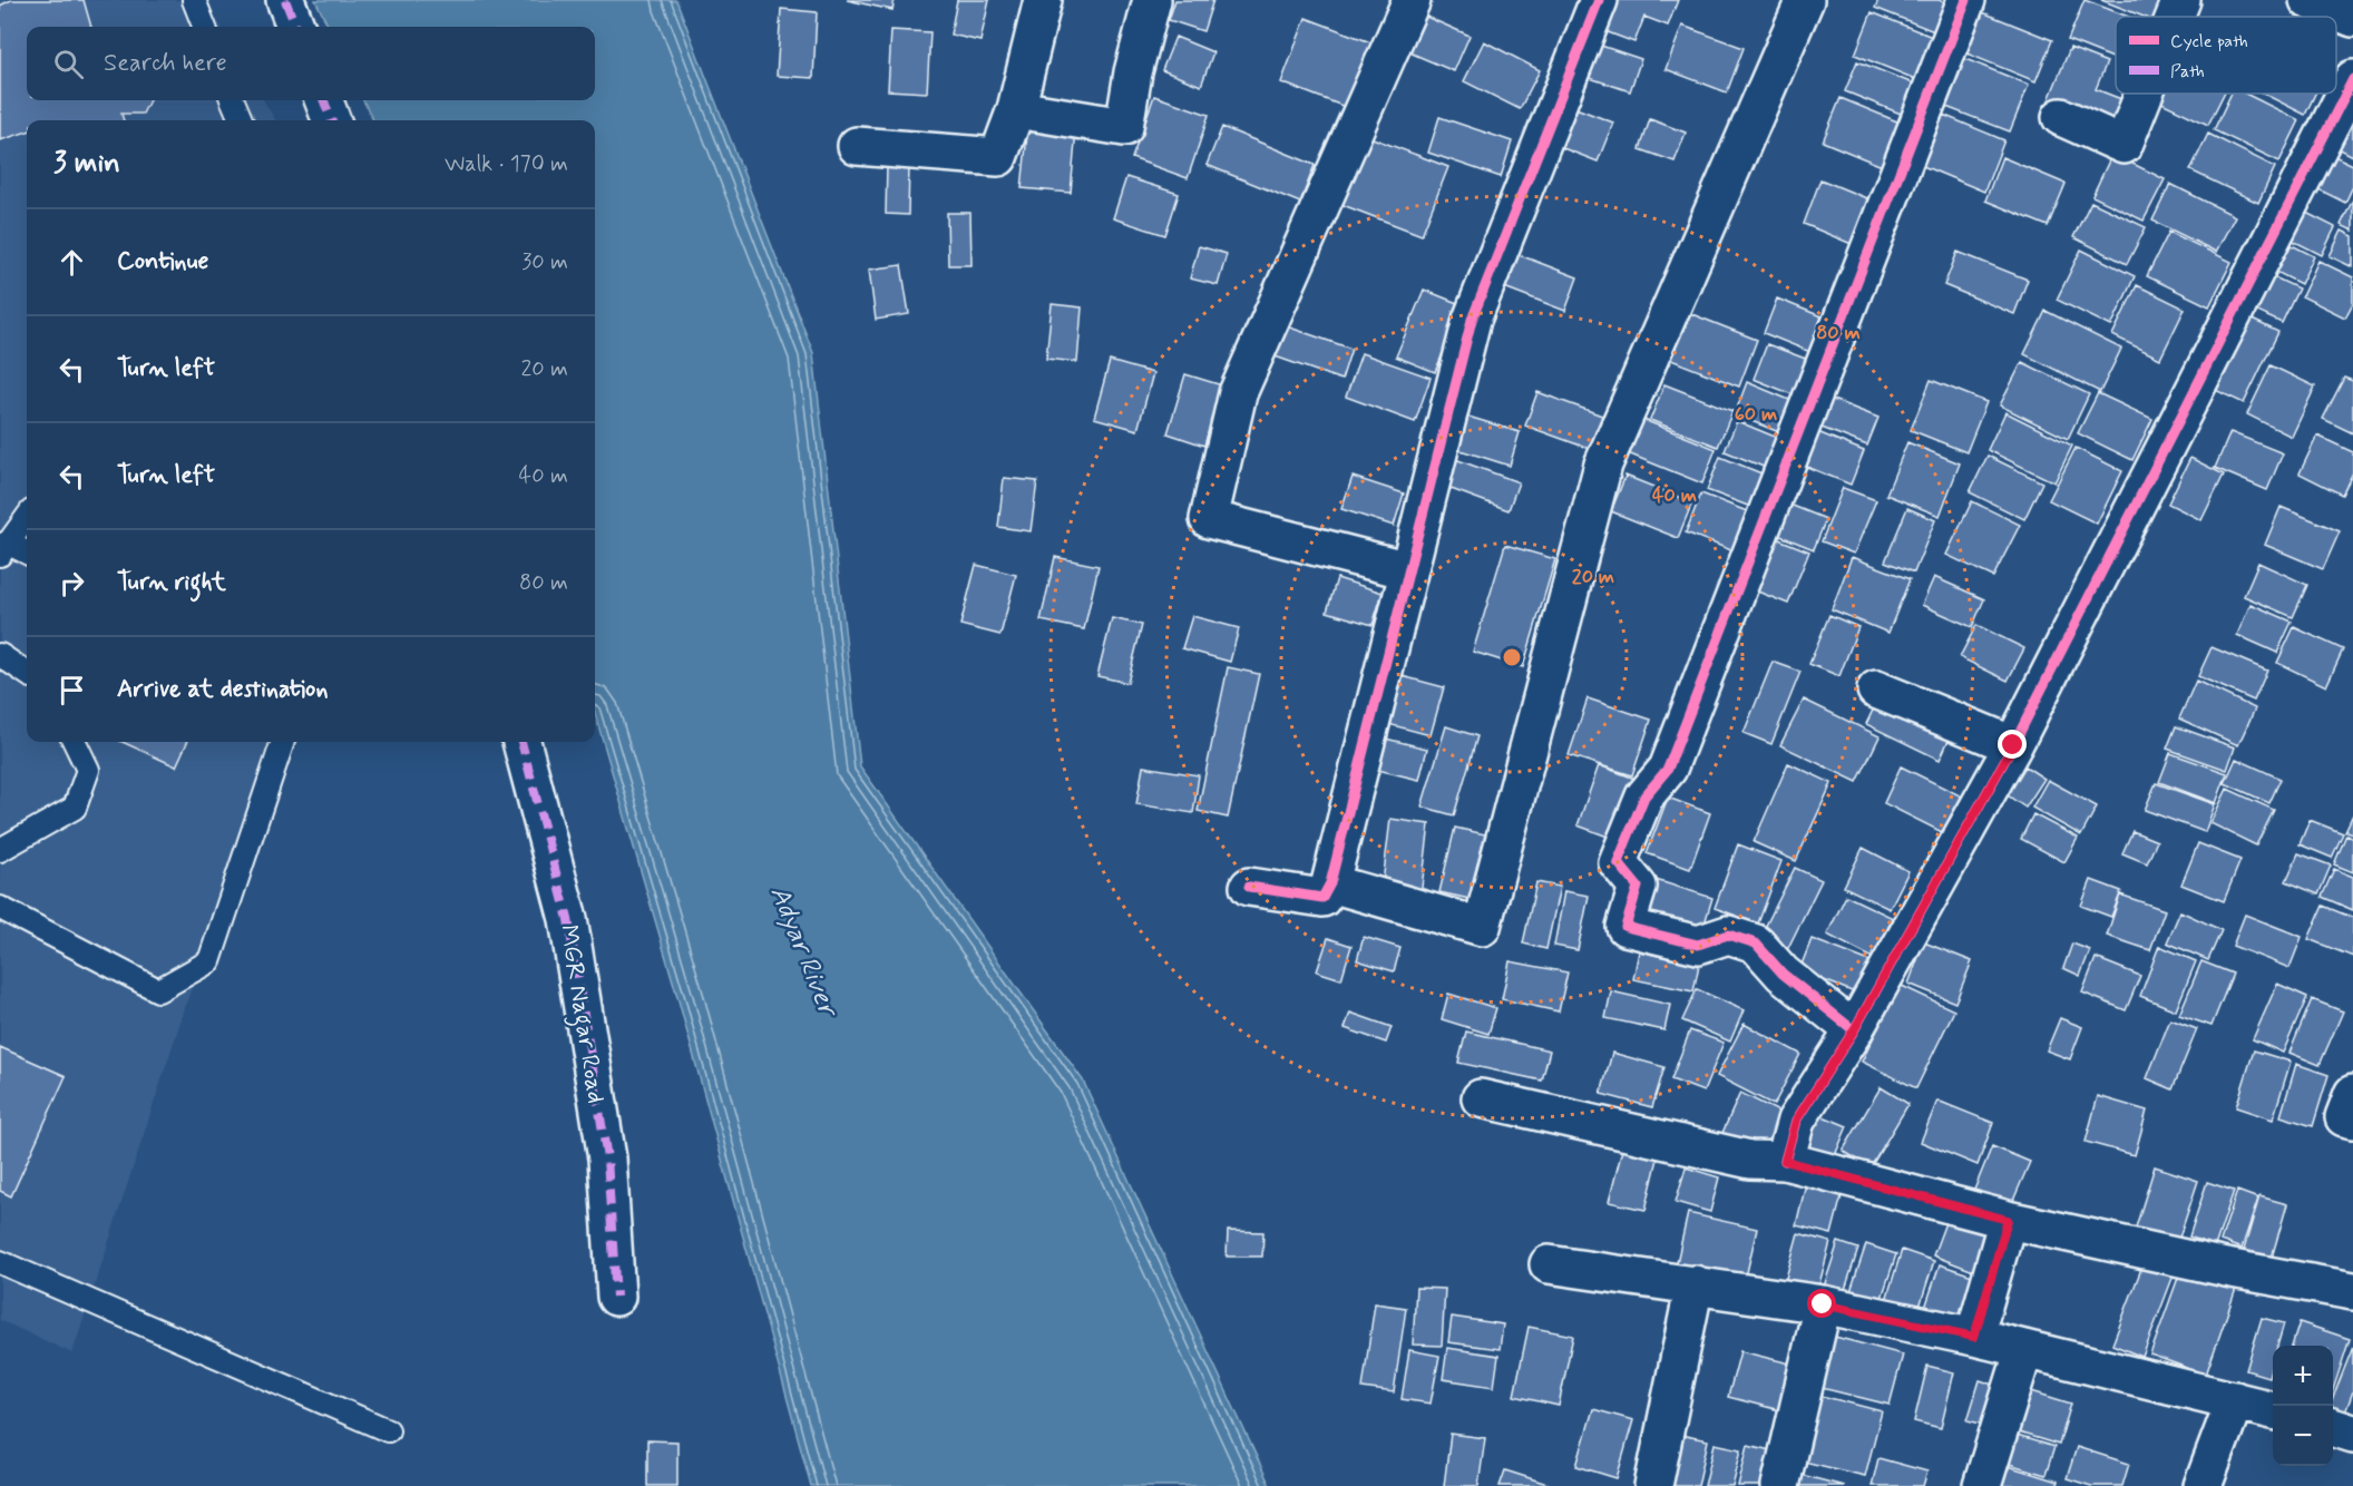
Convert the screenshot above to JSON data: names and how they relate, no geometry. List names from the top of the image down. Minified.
{"streets":{"street":["MGR Nagar Road"]},"water":["Adyar River"],"legend":["Cycle path","Path"],"page":{"search":"Search here","heading":["3 min","Walk · 170 m"],"list":[["Continue","30 m"],["Turn left","20 m"],["Turn left","40 m"],["Turn right","80 m"],"Arrive at destination"],"map_buttons":["+","−"]},"rings":["80 m","60 m","40 m","20 m"]}
